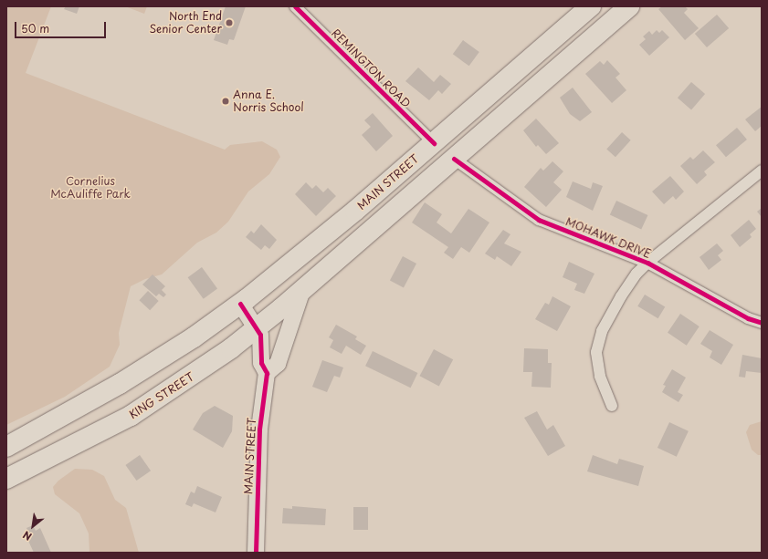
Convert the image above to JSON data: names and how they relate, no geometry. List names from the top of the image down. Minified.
{"streets":{"highway":["MAIN STREET","KING STREET"],"street":["REMINGTON ROAD","MOHAWK DRIVE"]},"crossings":[["REMINGTON ROAD","MAIN STREET"],["MAIN STREET","KING STREET"]],"parks":["Cornelius McAuliffe Park"],"places":["North End Senior Center","Anna E. Norris School"],"scale_bar":"50 m","north":"bottom left"}
